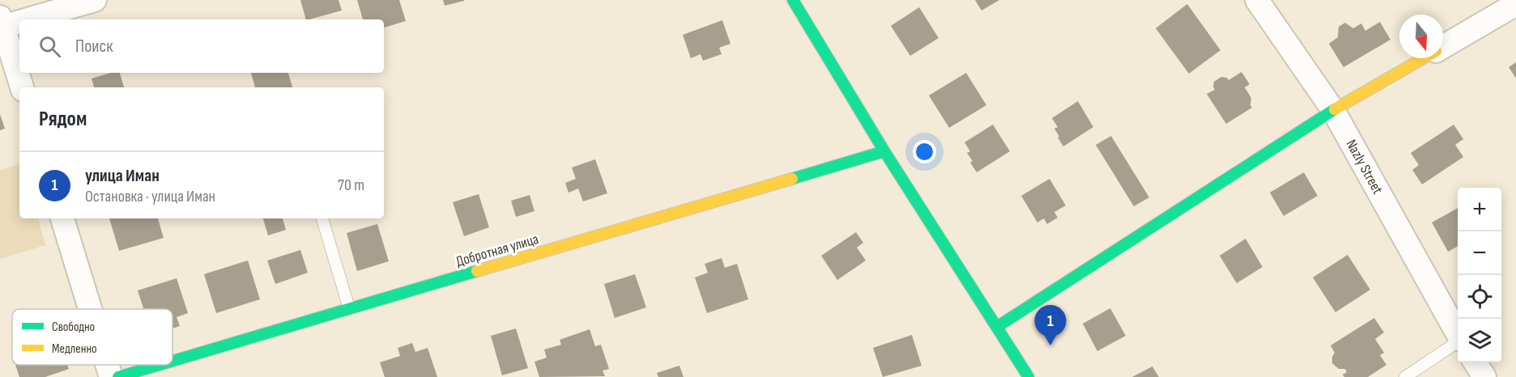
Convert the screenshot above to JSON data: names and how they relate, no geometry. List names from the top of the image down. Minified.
{"streets":{"street":["Nazly Street","Добротная улица"]},"legend":["Свободно","Медленно"],"north":"bottom","page":{"search":"Поиск","heading":"Рядом","list":[{"mark":"1","name":"улица Иман","note":"Остановка · улица Иман","value":"70 m"}],"map_buttons":["+","−"],"pins":"1"}}
